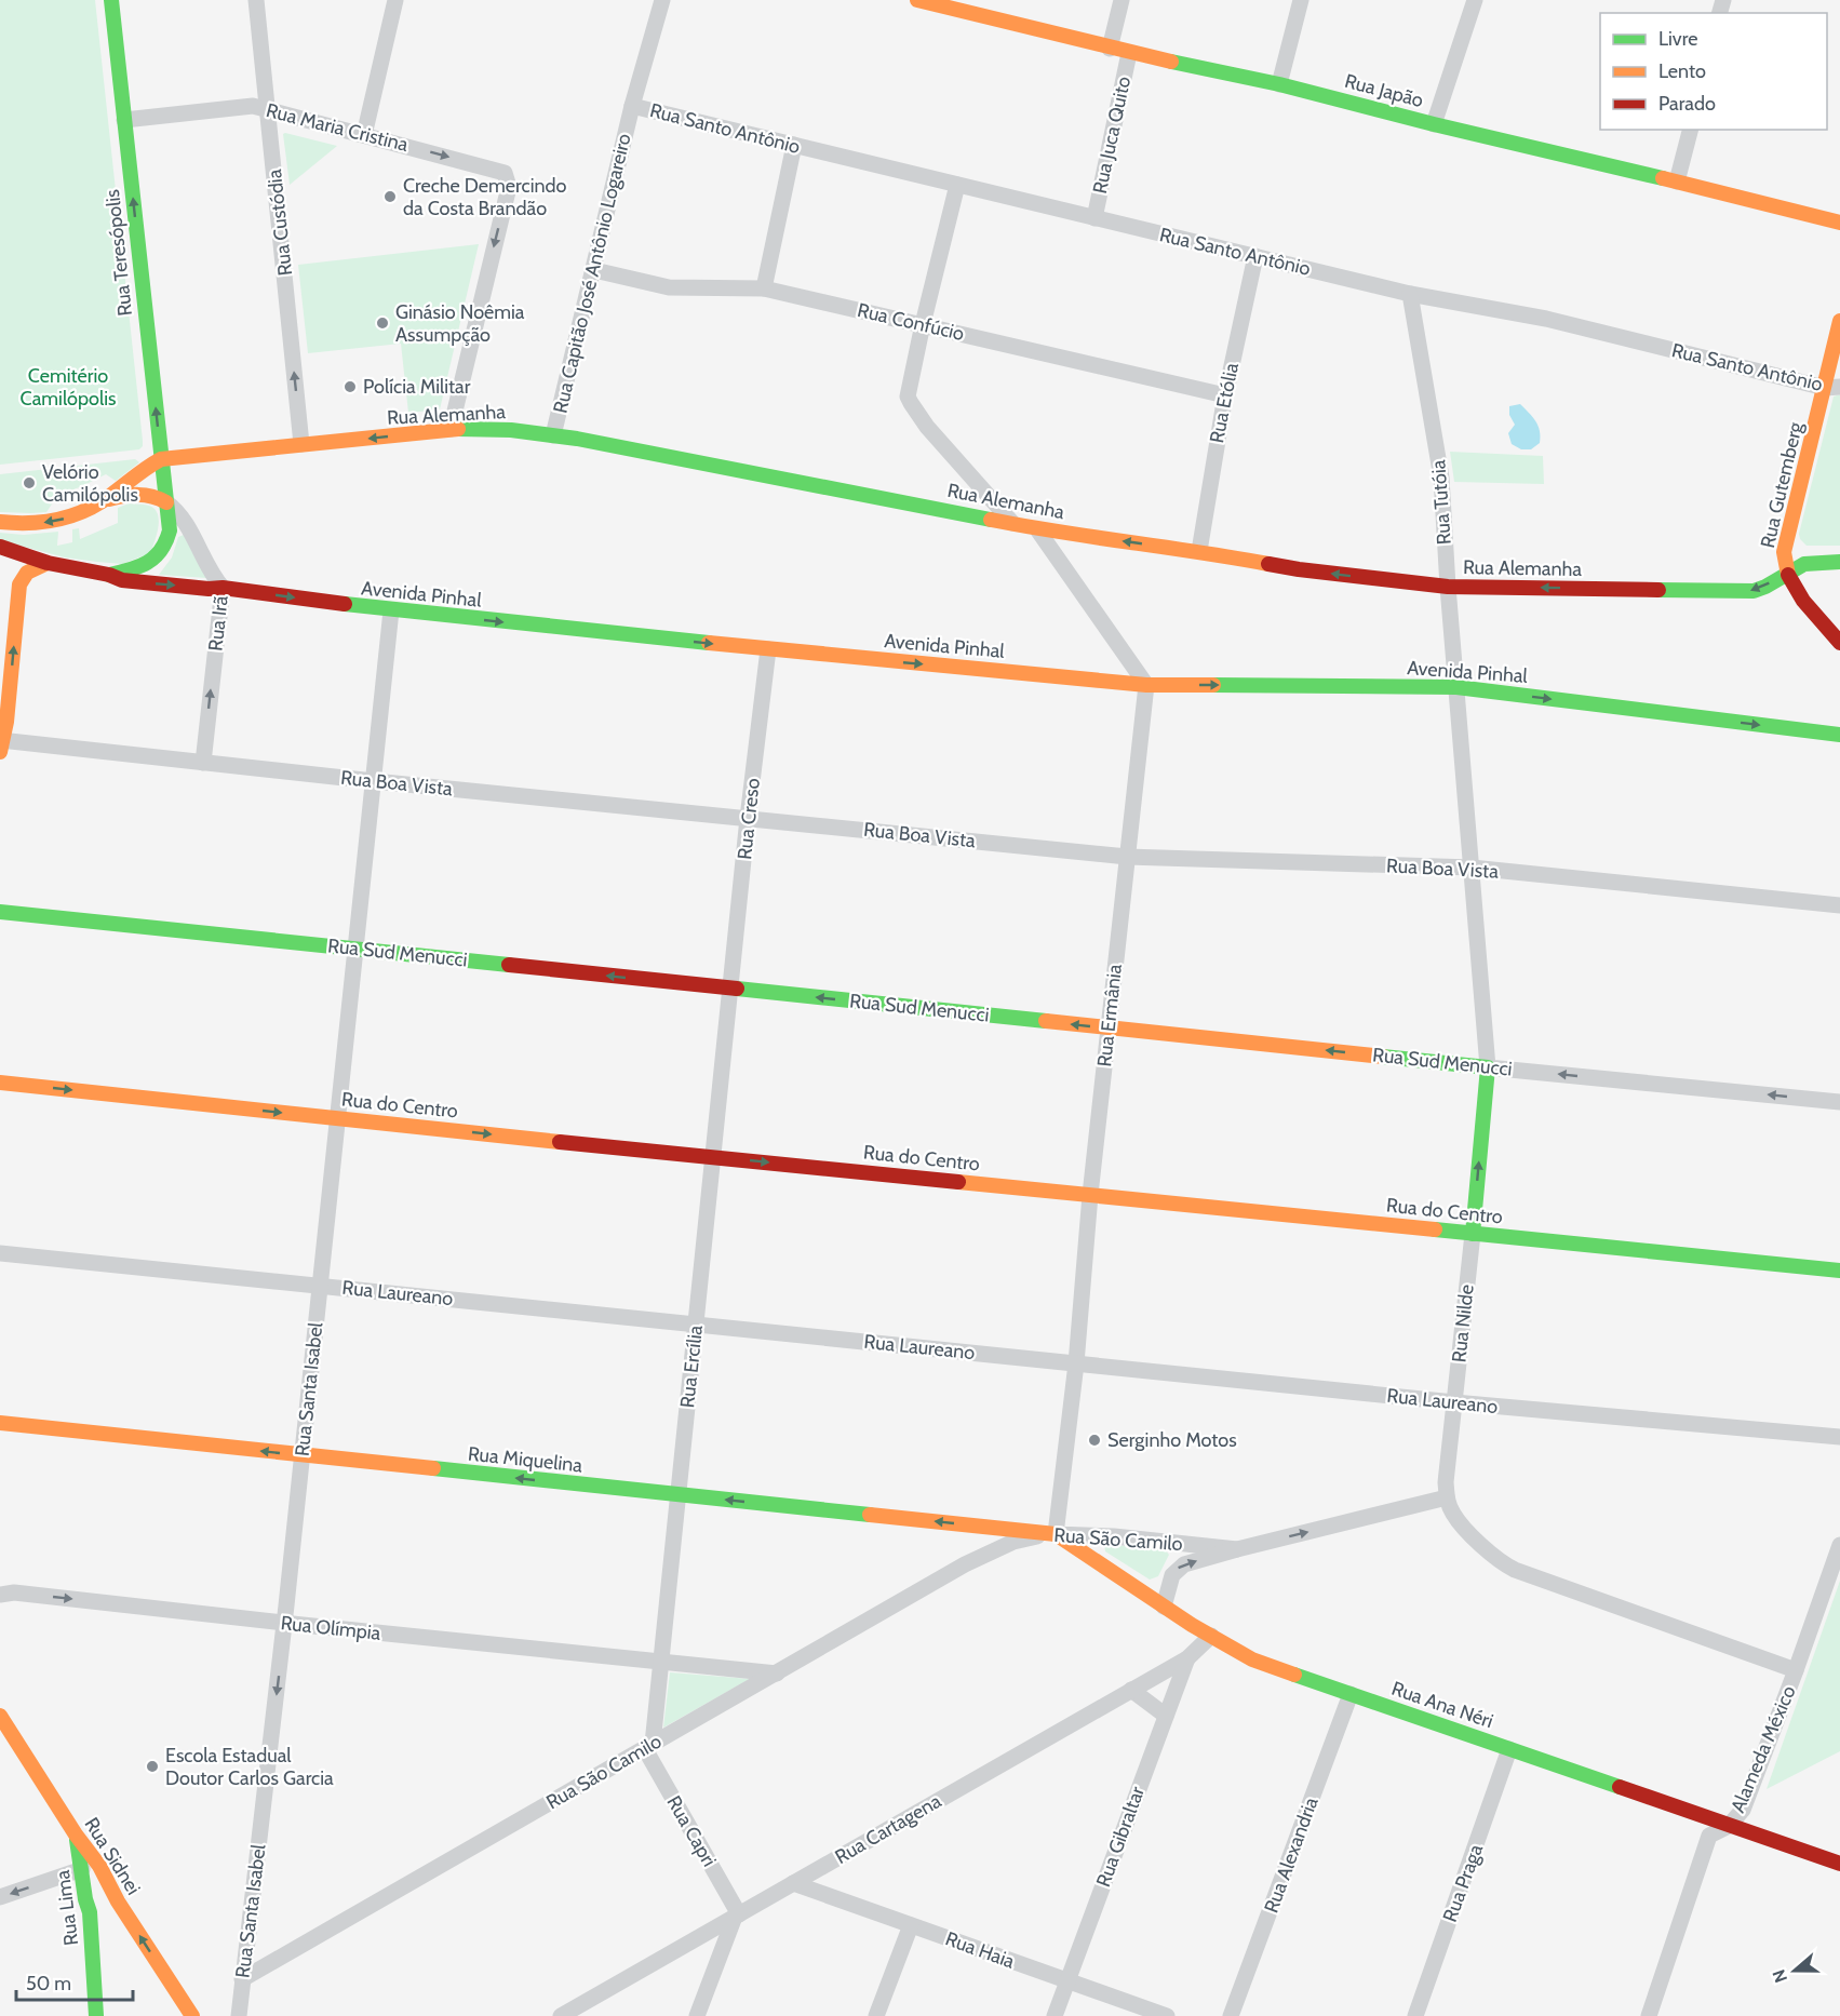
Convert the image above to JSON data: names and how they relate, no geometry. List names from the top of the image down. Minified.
{"streets":{"street":["Rua Japão","Rua Maria Cristina","Rua Santo Antônio","Rua Juca Quito","Rua Custódia","Rua Teresópolis","Rua Capitão José Antônio Logareiro","Rua Confúcio","Rua Etólia","Rua Alemanha","Rua Gutemberg","Rua Tutóia","Avenida Pinhal","Rua Irã","Rua Boa Vista","Rua Creso","Rua Sud Menucci","Rua Ermânia","Rua do Centro","Rua Laureano","Rua Nilde","Rua Ercília","Rua Santa Isabel","Rua Miquelina","Rua São Camilo","Rua Olímpia","Rua Ana Néri","Alameda México","Rua Cartagena","Rua Capri","Rua Gibraltar","Rua Alexandria","Rua Sidnei","Rua Praga","Rua Lima","Rua Haia"]},"crossings":[["Rua Japão","Rua Juca Quito"],["Rua Maria Cristina","Rua Custódia"],["Rua Maria Cristina","Rua Teresópolis"],["Rua Maria Cristina","Rua Alemanha"],["Rua Santo Antônio","Rua Juca Quito"],["Rua Santo Antônio","Rua Capitão José Antônio Logareiro"],["Rua Santo Antônio","Rua Etólia"],["Rua Santo Antônio","Rua Gutemberg"],["Rua Santo Antônio","Rua Tutóia"],["Rua Custódia","Rua Alemanha"],["Rua Teresópolis","Rua Alemanha"],["Rua Teresópolis","Avenida Pinhal"],["Rua Teresópolis","Rua Irã"],["Rua Capitão José Antônio Logareiro","Rua Confúcio"],["Rua Capitão José Antônio Logareiro","Rua Alemanha"],["Rua Confúcio","Rua Etólia"],["Rua Etólia","Rua Alemanha"],["Rua Alemanha","Rua Gutemberg"],["Rua Alemanha","Rua Tutóia"],["Rua Tutóia","Avenida Pinhal"],["Rua Tutóia","Rua Boa Vista"],["Rua Tutóia","Rua Nilde"],["Avenida Pinhal","Rua Irã"],["Avenida Pinhal","Rua Creso"],["Avenida Pinhal","Rua Ermânia"],["Avenida Pinhal","Rua Santa Isabel"],["Rua Irã","Rua Boa Vista"],["Rua Boa Vista","Rua Creso"],["Rua Boa Vista","Rua Ermânia"],["Rua Boa Vista","Rua Nilde"],["Rua Boa Vista","Rua Santa Isabel"],["Rua Creso","Rua Sud Menucci"],["Rua Creso","Rua Ercília"],["Rua Sud Menucci","Rua Ermânia"],["Rua Sud Menucci","Rua Nilde"],["Rua Sud Menucci","Rua Ercília"],["Rua Sud Menucci","Rua Santa Isabel"],["Rua Ermânia","Rua do Centro"],["Rua Ermânia","Rua Laureano"],["Rua Ermânia","Rua Miquelina"],["Rua Ermânia","Rua São Camilo"],["Rua Ermânia","Rua Ana Néri"],["Rua do Centro","Rua Nilde"],["Rua do Centro","Rua Ercília"],["Rua do Centro","Rua Santa Isabel"],["Rua Laureano","Rua Nilde"],["Rua Laureano","Rua Ercília"],["Rua Laureano","Rua Santa Isabel"],["Rua Nilde","Rua São Camilo"],["Rua Ercília","Rua Miquelina"],["Rua Ercília","Rua São Camilo"],["Rua Ercília","Rua Olímpia"],["Rua Ercília","Rua Capri"],["Rua Santa Isabel","Rua Miquelina"],["Rua Santa Isabel","Rua São Camilo"],["Rua Santa Isabel","Rua Olímpia"],["Rua Miquelina","Rua São Camilo"],["Rua Miquelina","Rua Ana Néri"],["Rua São Camilo","Rua Olímpia"],["Rua São Camilo","Rua Ana Néri"],["Rua São Camilo","Rua Capri"],["Rua Ana Néri","Alameda México"],["Rua Ana Néri","Rua Cartagena"],["Rua Ana Néri","Rua Alexandria"],["Rua Ana Néri","Rua Praga"],["Rua Cartagena","Rua Capri"],["Rua Cartagena","Rua Gibraltar"],["Rua Cartagena","Rua Haia"],["Rua Gibraltar","Rua Haia"],["Rua Sidnei","Rua Lima"]],"one_way":["Rua Custódia","Rua Teresópolis","Rua Alemanha","Avenida Pinhal","Rua Irã","Rua Sud Menucci","Rua do Centro","Rua Miquelina","Rua Olímpia","Rua Sidnei"],"parks":["Cemitério Camilópolis"],"places":["Creche Demercindo da Costa Brandão","Ginásio Noêmia Assumpção","Polícia Militar","Velório Camilópolis","Serginho Motos","Escola Estadual Doutor Carlos Garcia"],"legend":["Livre","Lento","Parado"],"scale_bar":"50 m","north":"left"}
